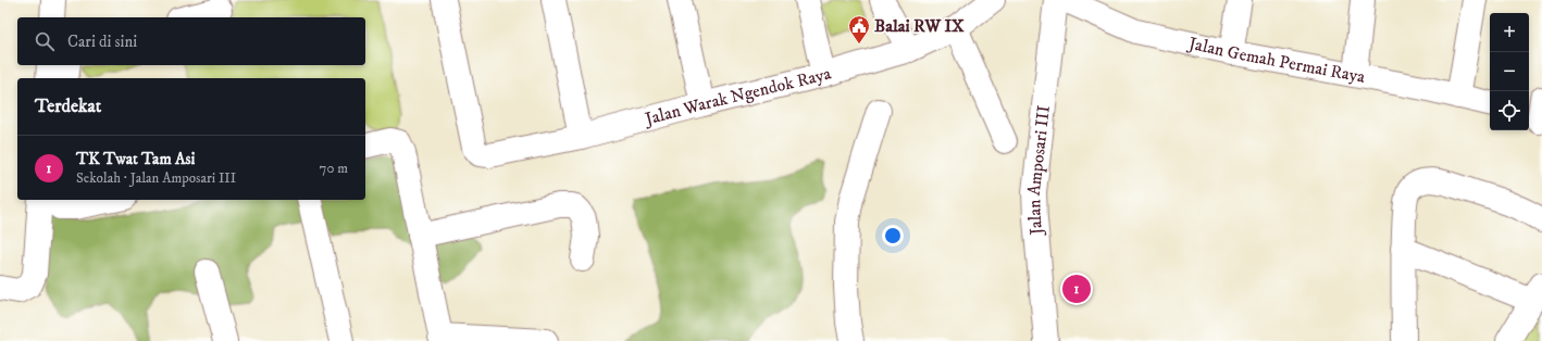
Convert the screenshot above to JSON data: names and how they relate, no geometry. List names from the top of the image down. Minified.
{"streets":{"street":["Jalan Gemah Permai Raya","Jalan Warak Ngendok Raya","Jalan Amposari III"]},"places":{"public building":["Balai RW IX"]},"page":{"map_buttons":["+","−"],"search":"Cari di sini","heading":"Terdekat","list":[{"mark":"1","name":"TK Twat Tam Asi","note":"Sekolah · Jalan Amposari III","value":"70 m"}],"pins":"1"}}
